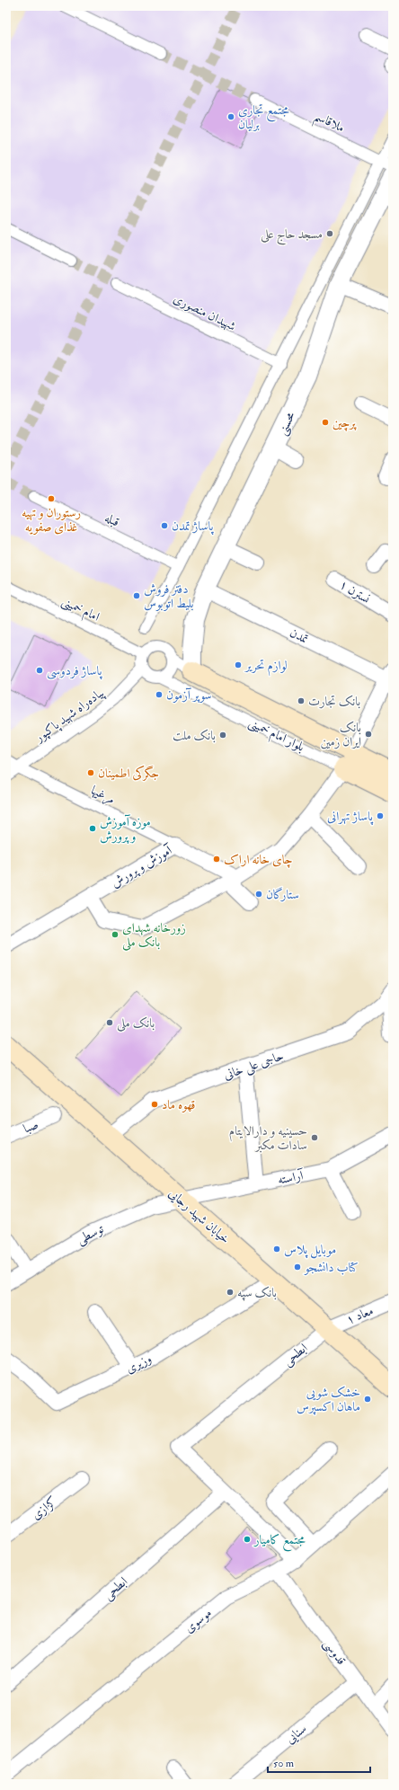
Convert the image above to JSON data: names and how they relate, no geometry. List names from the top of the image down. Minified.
{"streets":{"main road":["بلوار امام خمینی","خیابان شهید رجایی"],"street":["ملاقاسم","شهیدان منصوری","محسنی","قبله","نسترن ۱","امام خمینی","تمدن","پیاده‌راه شهید پاکپور","مرغیها","آموزش و پرورش","حاجی علی خانی","صبا","آراسته","توسطی","معاد ۱","ابطحی","وزیری","کزازی","موسوی","قدوسی","سنایی"]},"crossings":[["محسنی","تمدن"],["محسنی","بلوار امام خمینی"],["امام خمینی","پیاده‌راه شهید پاکپور"],["امام خمینی","بلوار امام خمینی"],["پیاده‌راه شهید پاکپور","بلوار امام خمینی"],["پیاده‌راه شهید پاکپور","مرغیها"],["مرغیها","آموزش و پرورش"],["حاجی علی خانی","خیابان شهید رجایی"],["آراسته","خیابان شهید رجایی"],["آراسته","توسطی"],["خیابان شهید رجایی","توسطی"],["خیابان شهید رجایی","معاد ۱"],["خیابان شهید رجایی","ابطحی"],["خیابان شهید رجایی","وزیری"],["معاد ۱","ابطحی"],["ابطحی","موسوی"],["موسوی","قدوسی"],["قدوسی","سنایی"]],"places":["مجتمع تجاری برلیان","مسجد حاج علی","پرچین","رستوران و تهیه غذای صفویه","پاساژ تمدن","دفتر فروش بلیط اتوبوس","لوازم تحریر","پاساژ فردوسی","سوپر آزمون","بانک تجارت","بانک ایران زمین","بانک ملت","جگرکی اطمینان","پاساژ تهرانی","موزه آموزش و پرورش","چای خانه اراک","ستارگان","زورخانه شهدای بانک ملی","بانک ملی","قهوه ماد","حسینیه و دارالایتام سادات مکبر","موبایل پلاس","کتاب دانشجو","بانک سپه","خشک شویی ماهان اکسپرس","مجتمع کامیار"],"scale_bar":"50 m"}
